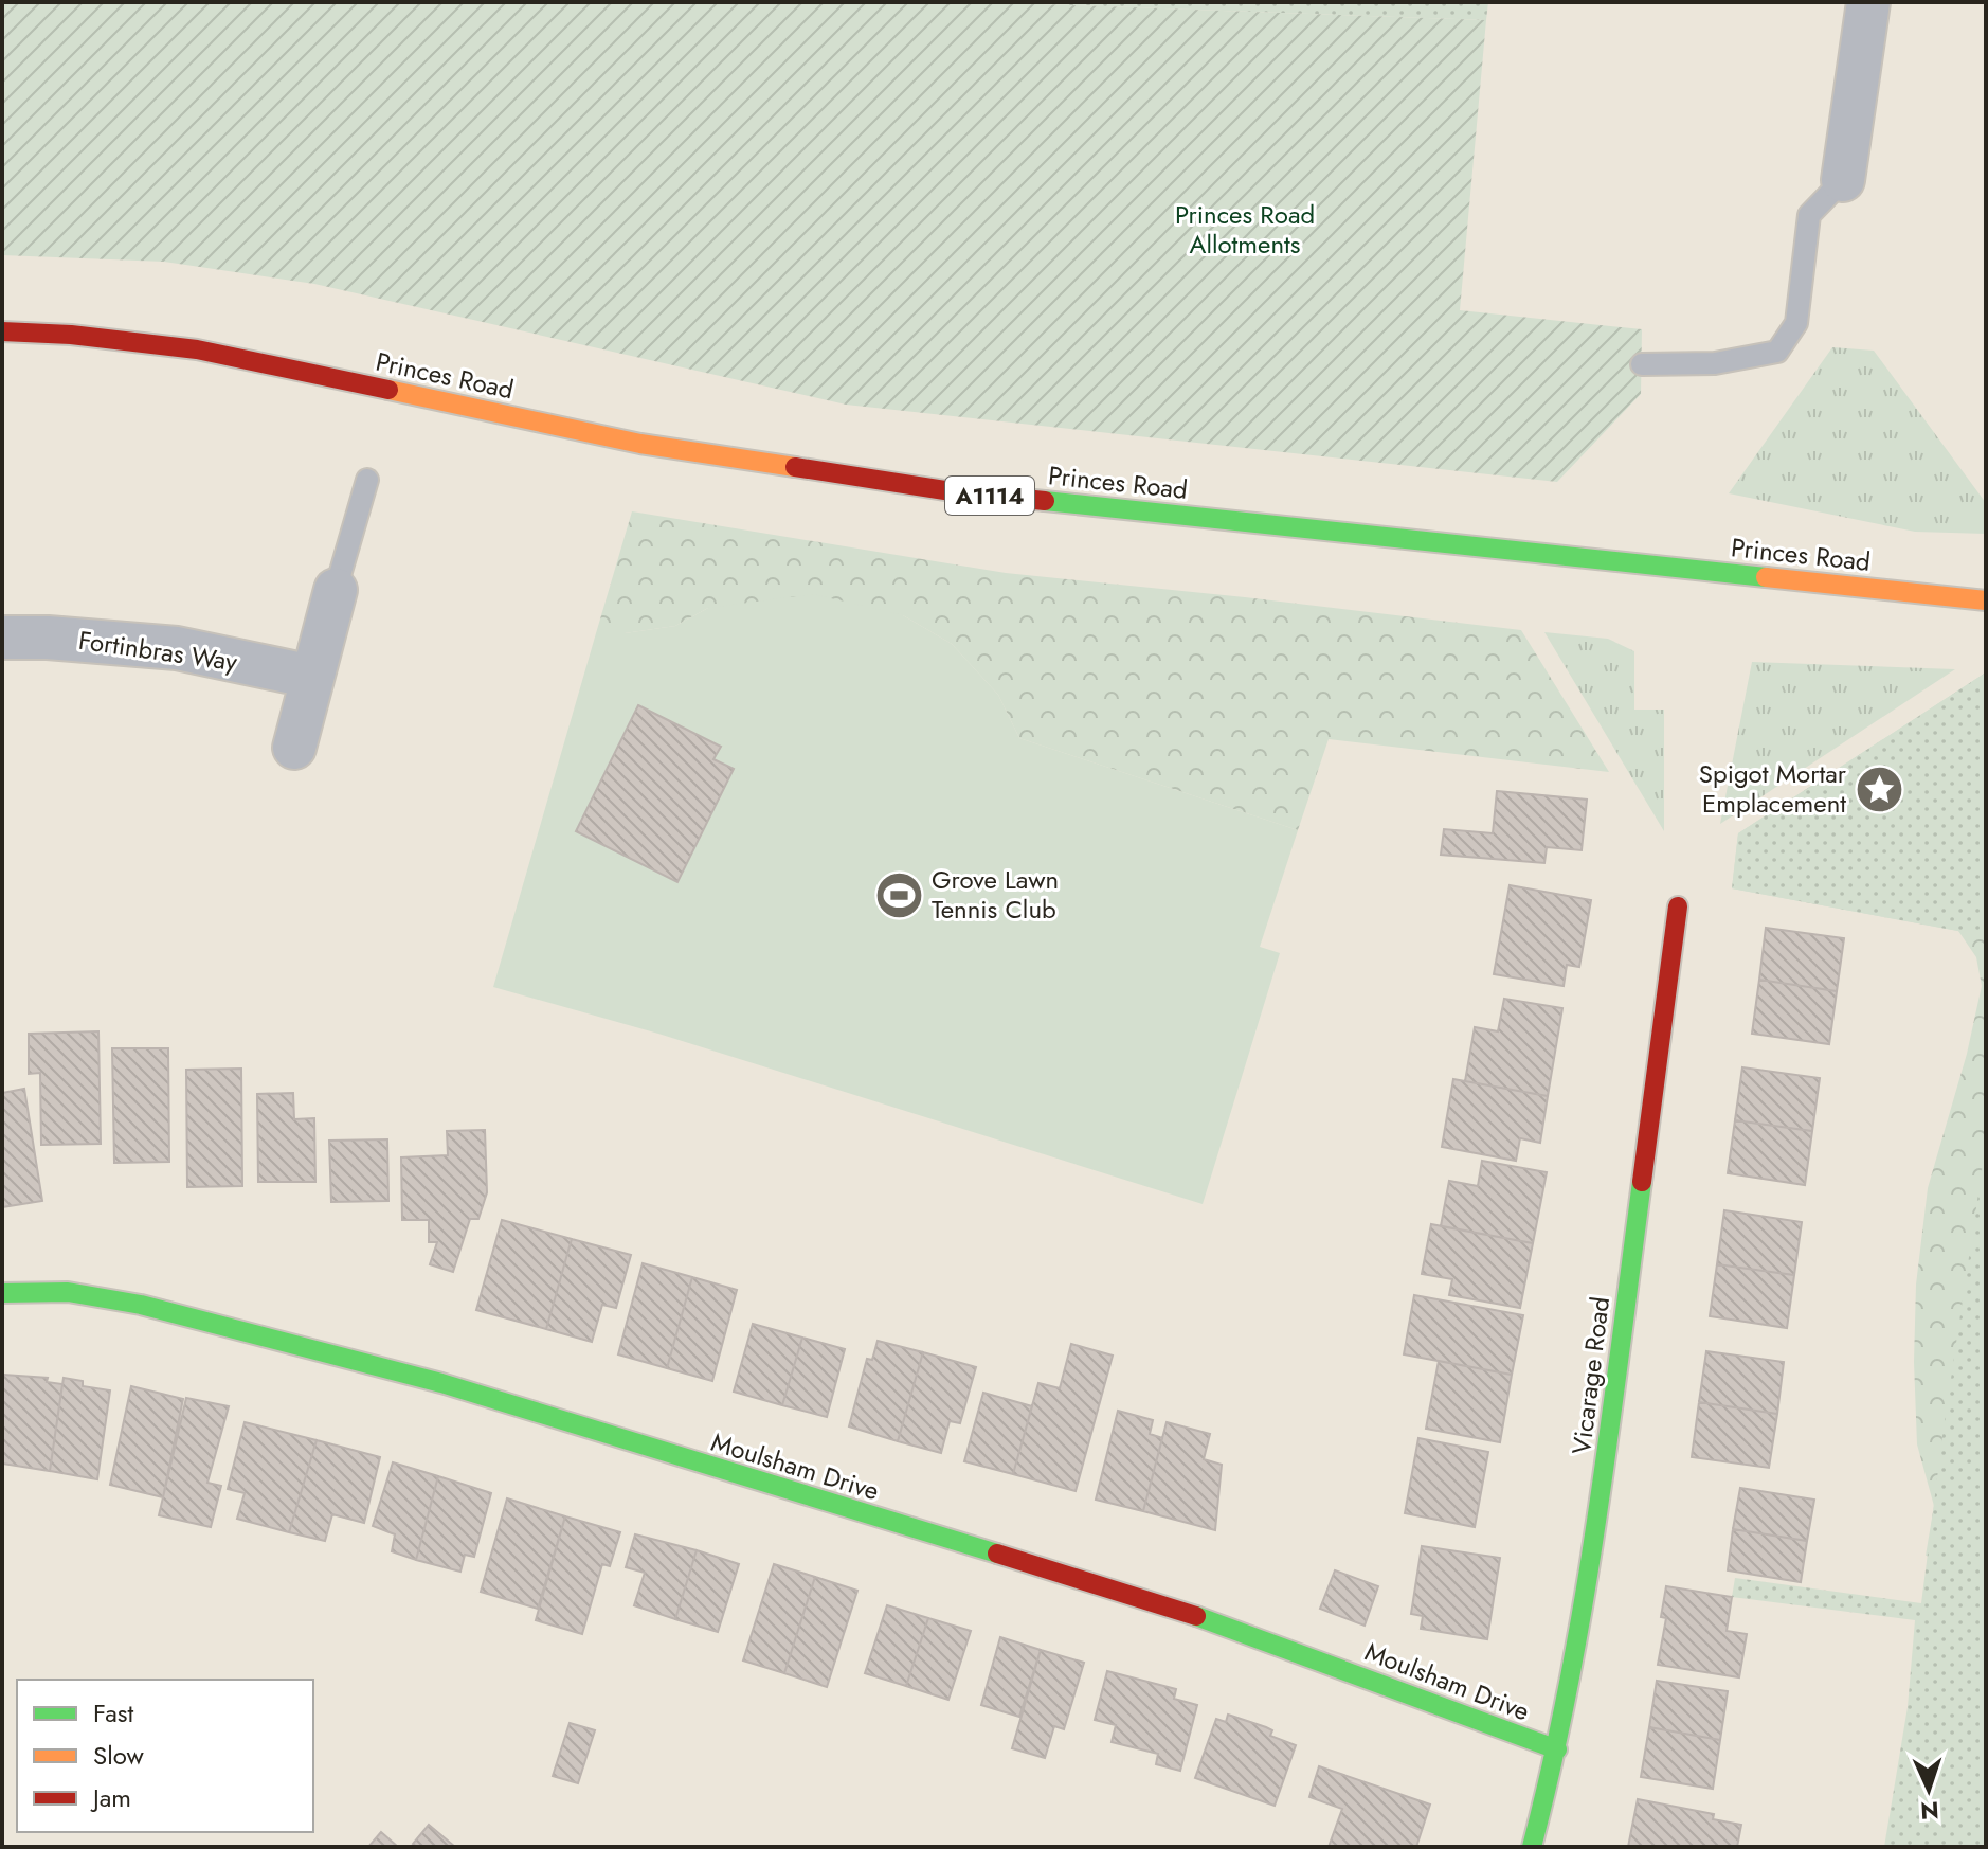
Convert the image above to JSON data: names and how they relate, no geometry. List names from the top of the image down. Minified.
{"streets":{"street":["Princes Road","A1114","Fortinbras Way","Vicarage Road","Moulsham Drive"]},"crossings":[["Vicarage Road","Moulsham Drive"]],"parks":["Princes Road Allotments"],"places":{"place":["Spigot Mortar Emplacement"],"sports":["Grove Lawn Tennis Club"]},"legend":["Fast","Slow","Jam"],"north":"bottom"}
